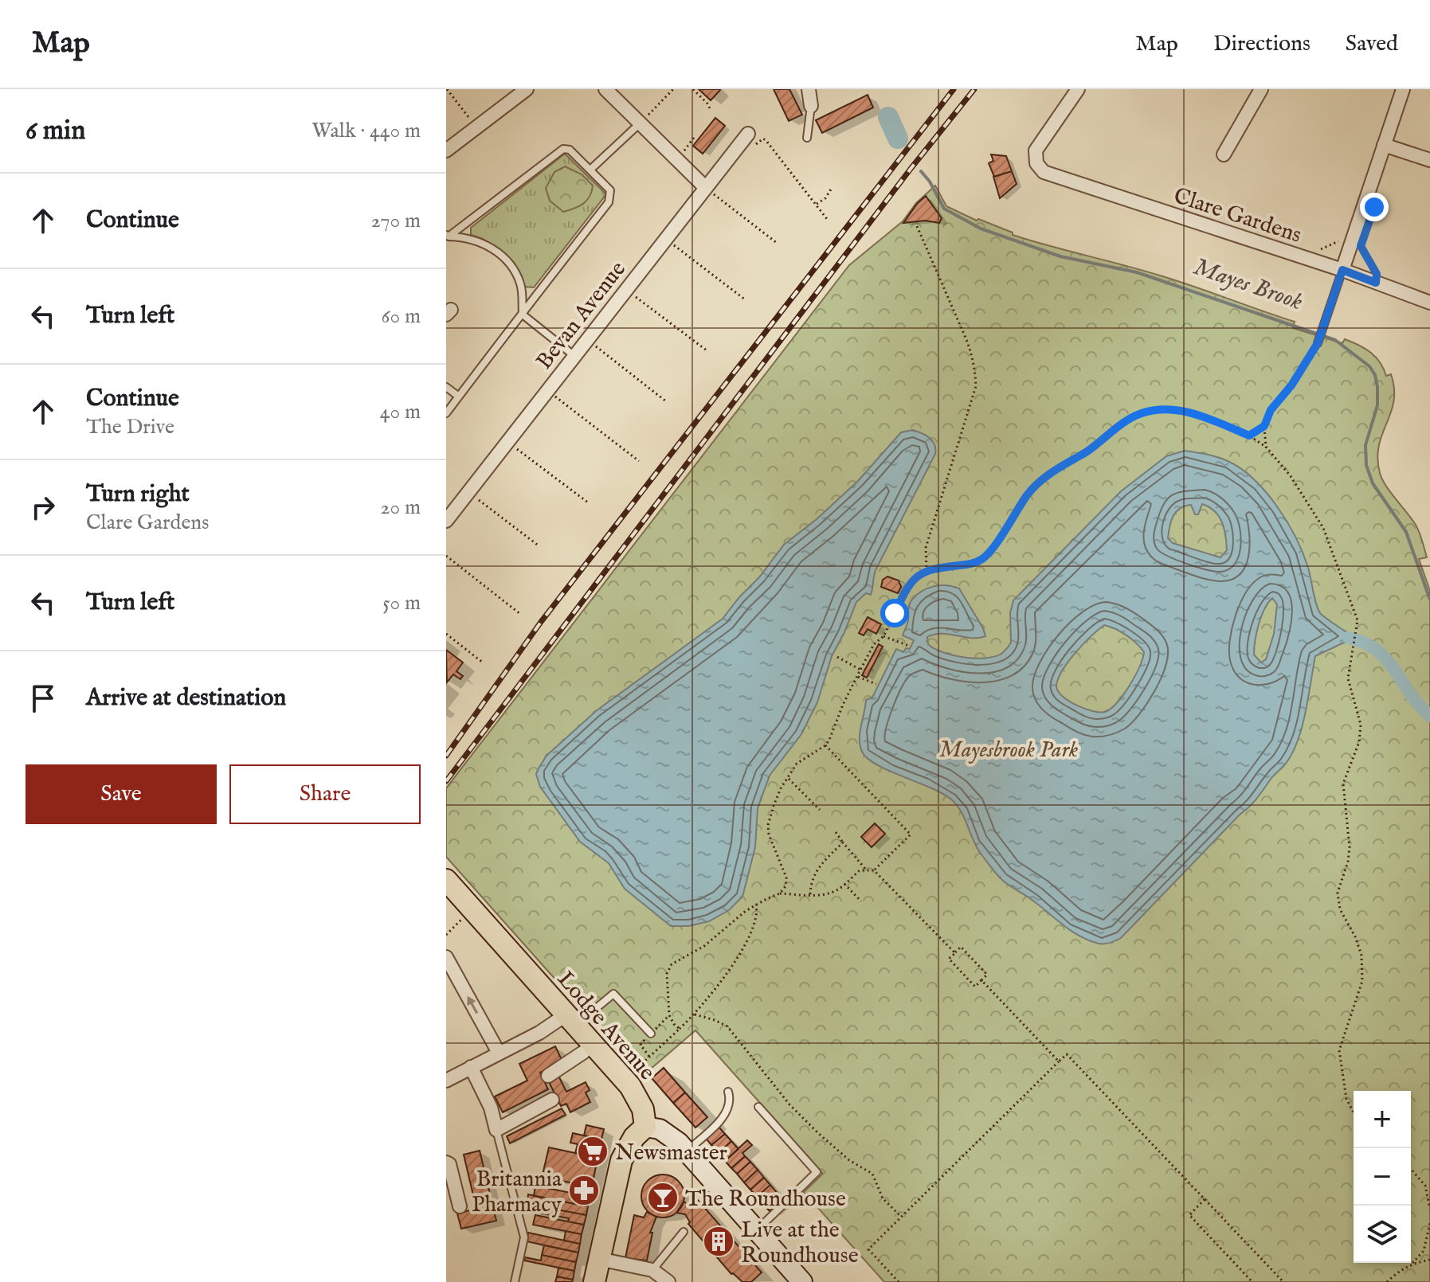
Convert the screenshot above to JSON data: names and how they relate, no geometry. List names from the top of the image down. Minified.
{"streets":{"main road":["Lodge Avenue"],"street":["Clare Gardens","Bevan Avenue"]},"water":["Mayes Brook"],"parks":["Mayesbrook Park"],"places":{"supermarket":["Newsmaster"],"pharmacy":["Britannia Pharmacy"],"bar":["The Roundhouse"],"building":["Live at the Roundhouse"]},"page":{"header":"Map","nav":["Map","Directions","Saved"],"heading":["6 min","Walk · 440 m"],"list":[["Continue","270 m"],["Turn left","60 m"],["Continue","The Drive","40 m"],["Turn right","Clare Gardens","20 m"],["Turn left","50 m"],"Arrive at destination"],"buttons":["Save","Share"],"map_buttons":["+","−"]}}
